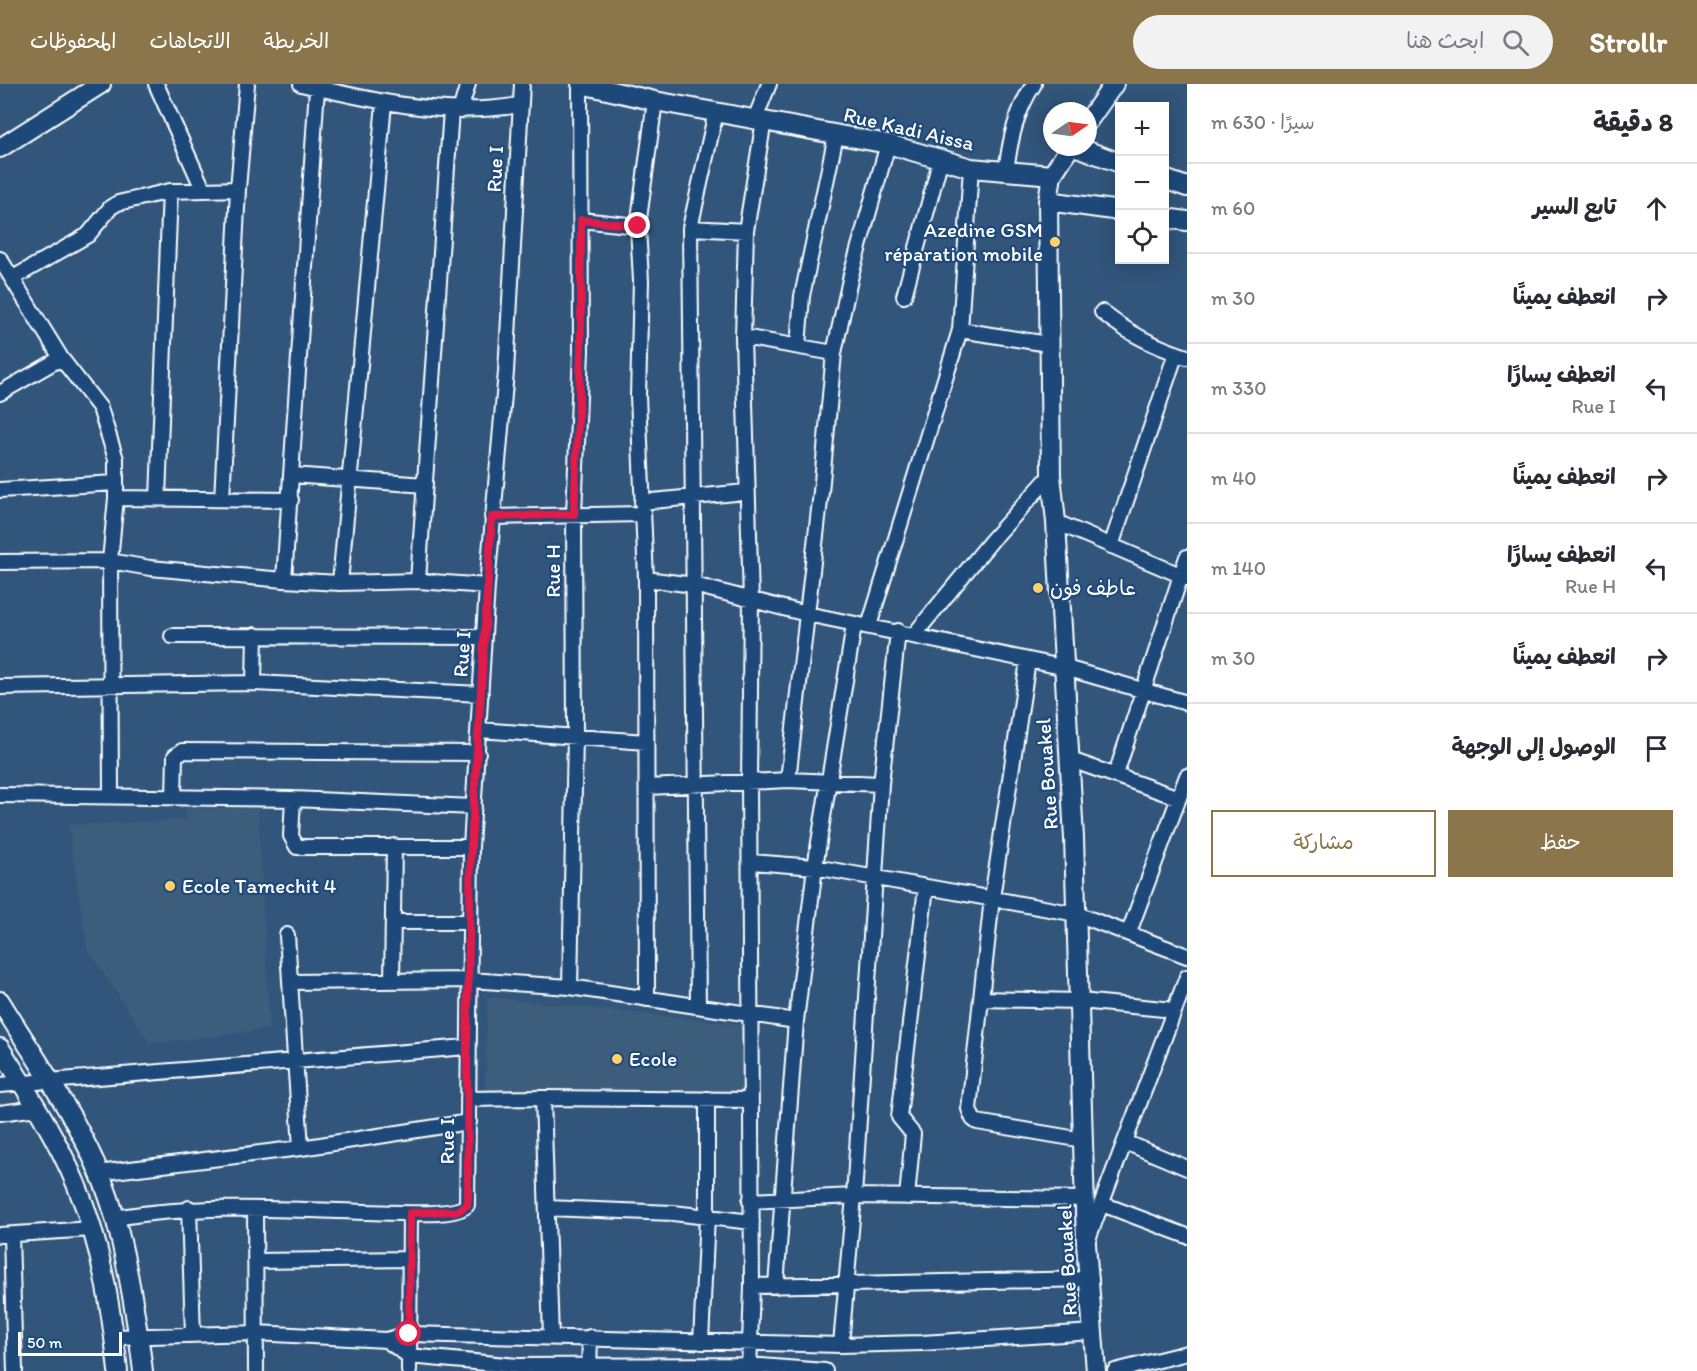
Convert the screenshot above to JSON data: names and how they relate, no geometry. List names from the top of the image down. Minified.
{"streets":{"main road":["Rue Kadi Aissa","Rue Bouakel"],"street":["Rue I","Rue H"]},"crossings":[["Rue Kadi Aissa","Rue H"],["Rue Kadi Aissa","Rue Bouakel"]],"places":["Azedine GSM réparation mobile","عاطف فون","Ecole Tamechit 4","Ecole"],"scale_bar":"50 m","north":"right","page":{"header":"Strollr","search":"ابحث هنا","nav":["الخريطة","الاتجاهات","المحفوظات"],"heading":["8 دقيقة","سيرًا · 630 m"],"map_buttons":["+","−"],"list":[["تابع السير","60 m"],["انعطف يمينًا","30 m"],["انعطف يسارًا","Rue I","330 m"],["انعطف يمينًا","40 m"],["انعطف يسارًا","Rue H","140 m"],["انعطف يمينًا","30 m"],"الوصول إلى الوجهة"],"buttons":["حفظ","مشاركة"],"scale":"50 m"}}
